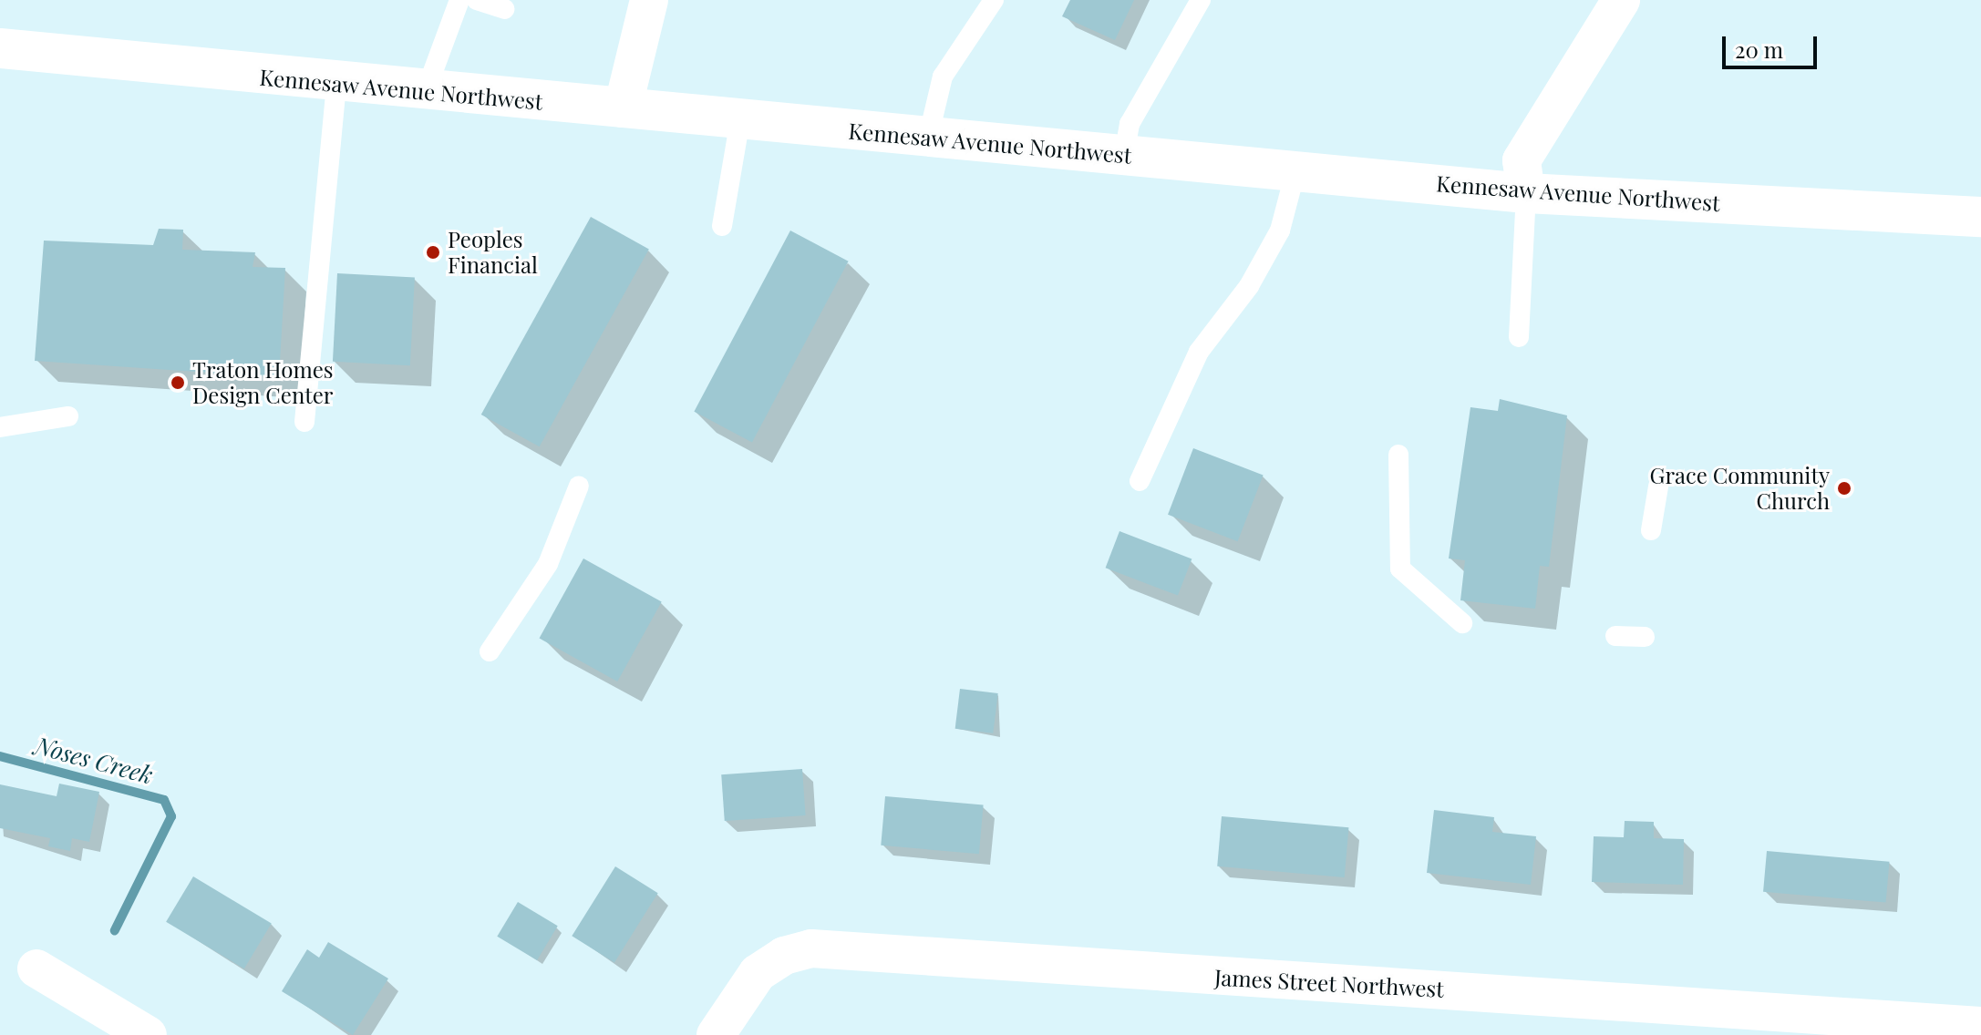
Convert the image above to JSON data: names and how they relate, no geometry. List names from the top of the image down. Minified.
{"streets":{"street":["Kennesaw Avenue Northwest","James Street Northwest"]},"water":["Noses Creek"],"places":["Peoples Financial","Traton Homes Design Center","Grace Community Church"],"scale_bar":"20 m"}
